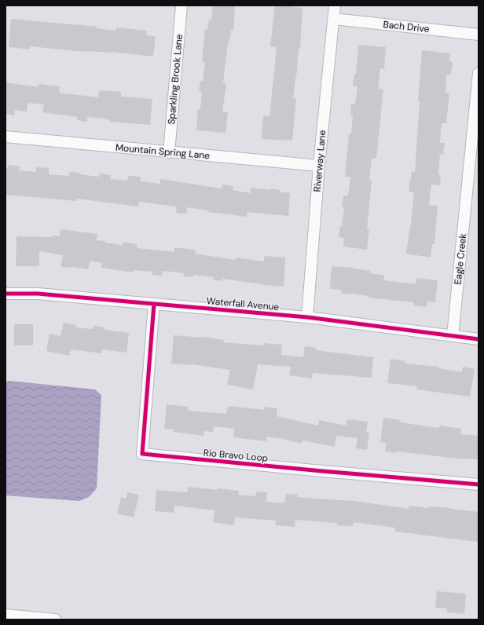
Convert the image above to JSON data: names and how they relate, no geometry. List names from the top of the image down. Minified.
{"streets":{"street":["Bach Drive","Sparkling Brook Lane","Mountain Spring Lane","Riverway Lane","Eagle Creek","Waterfall Avenue","Rio Bravo Loop"]},"crossings":[["Bach Drive","Riverway Lane"],["Sparkling Brook Lane","Mountain Spring Lane"],["Mountain Spring Lane","Riverway Lane"],["Riverway Lane","Waterfall Avenue"],["Eagle Creek","Waterfall Avenue"],["Waterfall Avenue","Rio Bravo Loop"]]}
